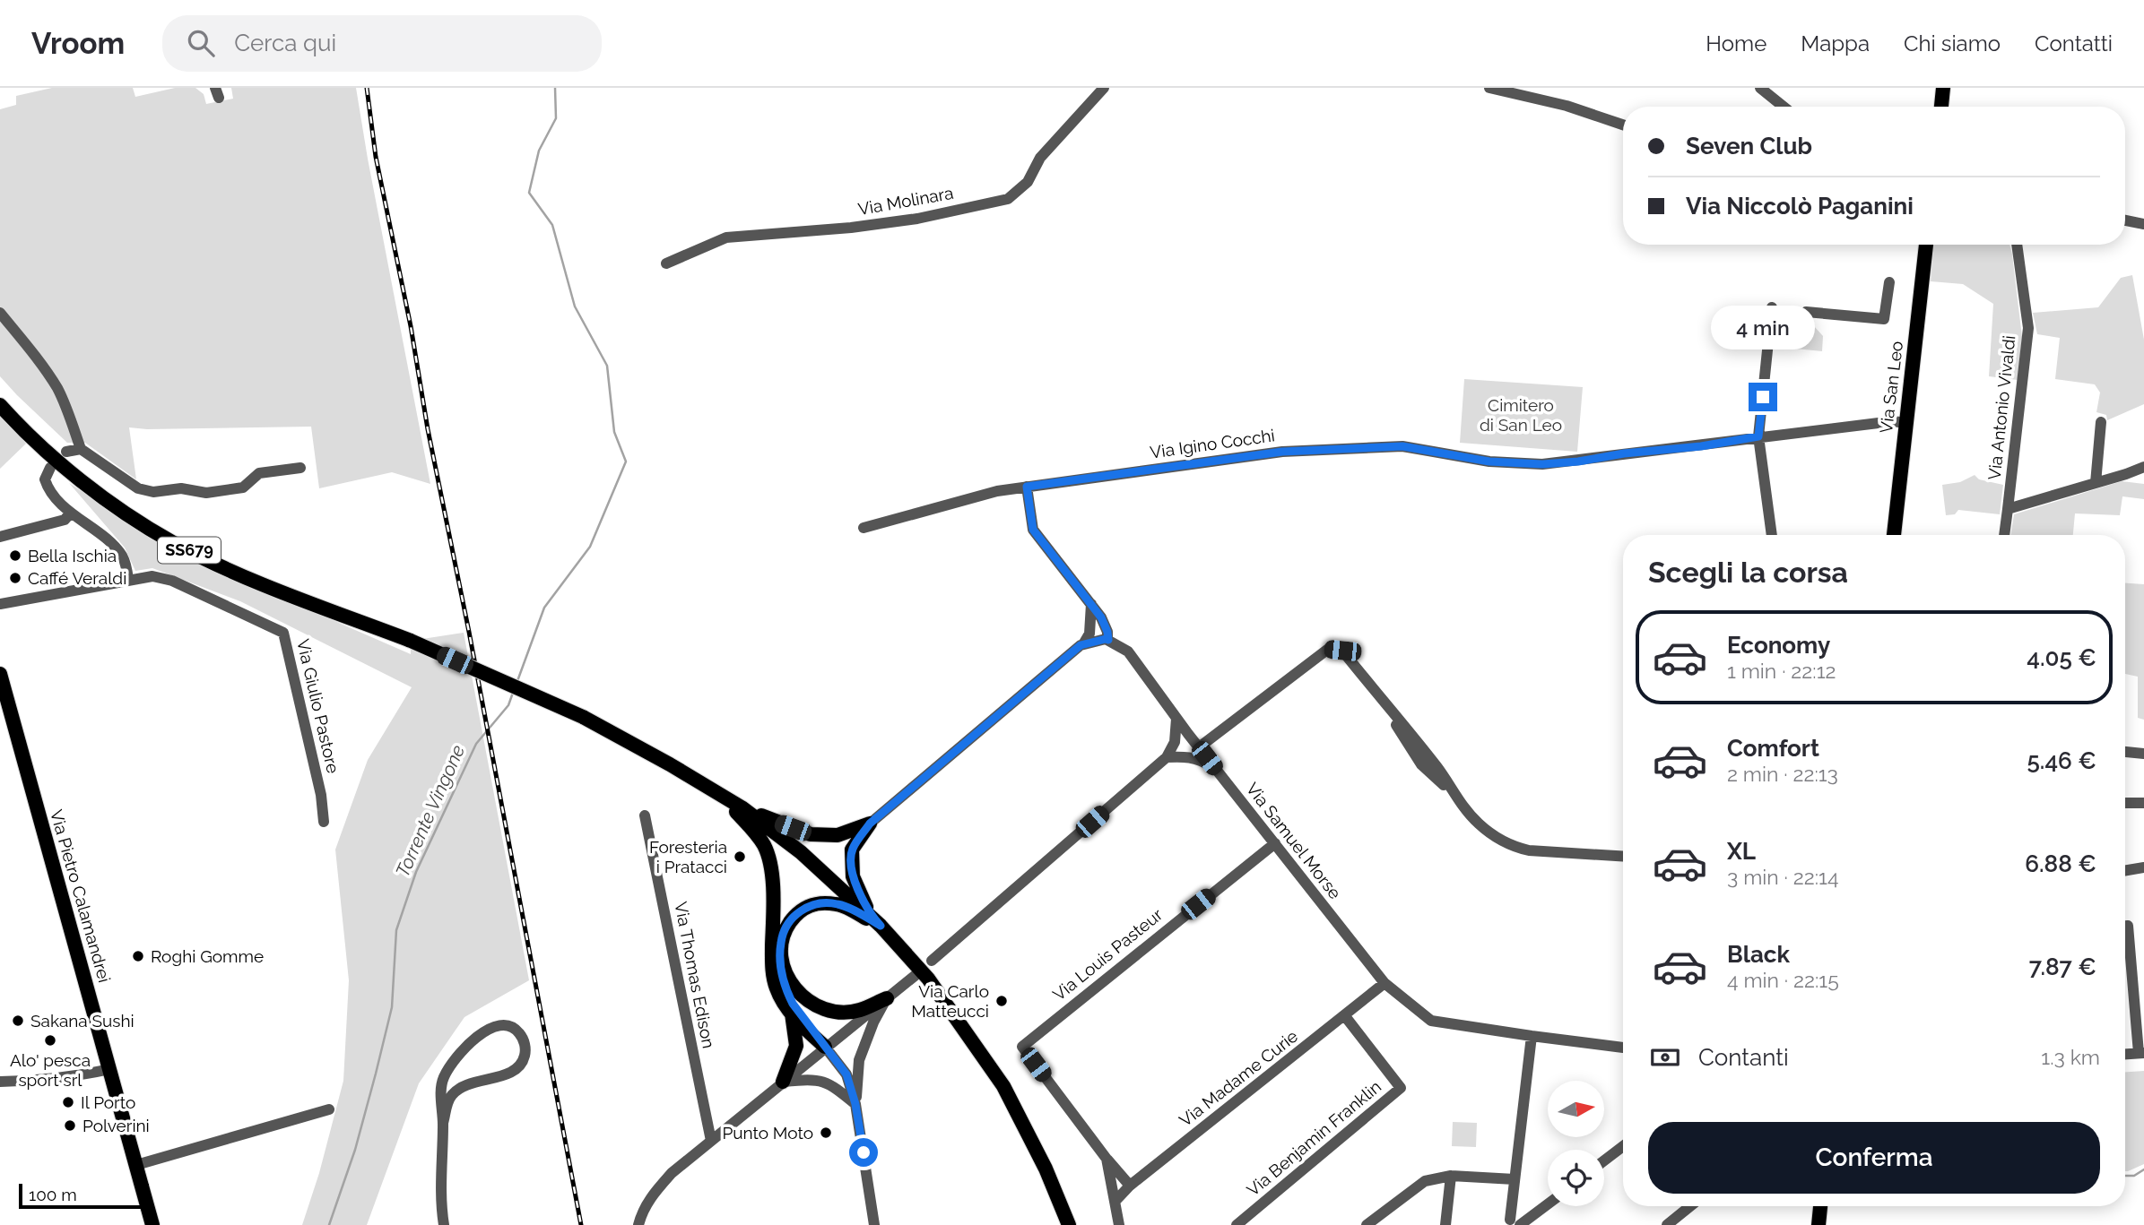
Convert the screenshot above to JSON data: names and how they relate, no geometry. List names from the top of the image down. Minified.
{"streets":{"main road":["Via San Leo","SS679","Via Pietro Calamandrei"],"street":["Via Molinara","Via Antonio Vivaldi","Via Igino Cocchi","Via Giulio Pastore","Via Samuel Morse","Via Louis Pasteur","Via Thomas Edison","Via Madame Curie","Via Benjamin Franklin"]},"crossings":[["Via San Leo","Via Igino Cocchi"],["Via Samuel Morse","Via Louis Pasteur"],["Via Samuel Morse","Via Madame Curie"],["Via Madame Curie","Via Benjamin Franklin"]],"water":["Torrente Vingone"],"parks":["Cimitero di San Leo"],"places":["Bella Ischia","Caffé Veraldi","Foresteria i Pratacci","Roghi Gomme","Via Carlo Matteucci","Sakana Sushi","Alo' pesca sport srl","Il Porto","Polverini","Punto Moto"],"scale_bar":"100 m","north":"right","page":{"header":"Vroom","search":"Cerca qui","nav":["Home","Mappa","Chi siamo","Contatti"],"banner":["Seven Club","Via Niccolò Paganini"],"bubble":"4 min","heading":"Scegli la corsa","list":[{"name":"Economy","note":"1 min · 22:12","value":"4.05 €"},{"name":"Comfort","note":"2 min · 22:13","value":"5.46 €"},{"name":"XL","note":"3 min · 22:14","value":"6.88 €"},{"name":"Black","note":"4 min · 22:15","value":"7.87 €"}],"pay":["Contanti","1.3 km"],"buttons":"Conferma","scale":"100 m"}}
